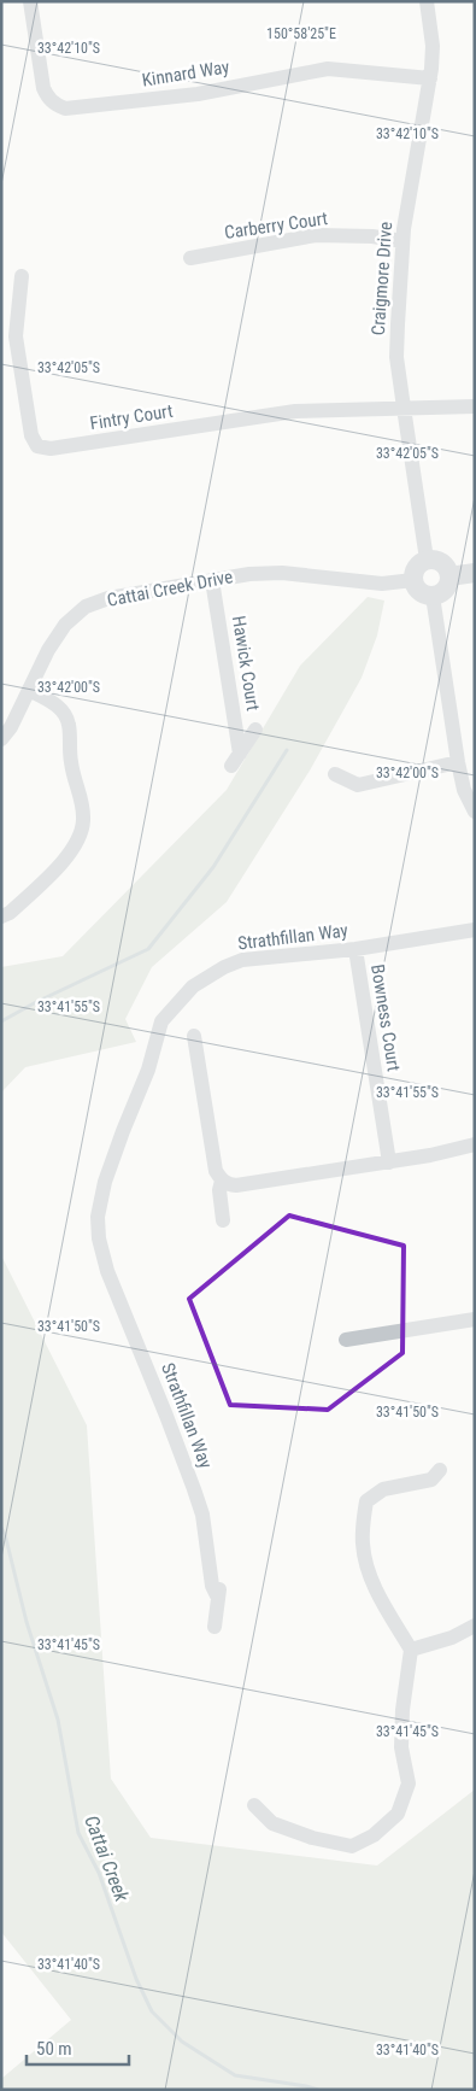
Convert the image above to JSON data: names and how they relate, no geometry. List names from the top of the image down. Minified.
{"streets":{"street":["Kinnard Way","Carberry Court","Craigmore Drive","Fintry Court","Cattai Creek Drive","Hawick Court","Strathfillan Way","Bowness Court"]},"crossings":[["Kinnard Way","Craigmore Drive"],["Carberry Court","Craigmore Drive"],["Craigmore Drive","Fintry Court"],["Craigmore Drive","Cattai Creek Drive"],["Cattai Creek Drive","Hawick Court"],["Strathfillan Way","Bowness Court"]],"water":["Cattai Creek"],"scale_bar":"50 m","coordinates":["150°58'25\"E","33°42'10\"S","33°42'05\"S","33°42'00\"S","33°41'55\"S","33°41'50\"S","33°41'45\"S","33°41'40\"S"]}
